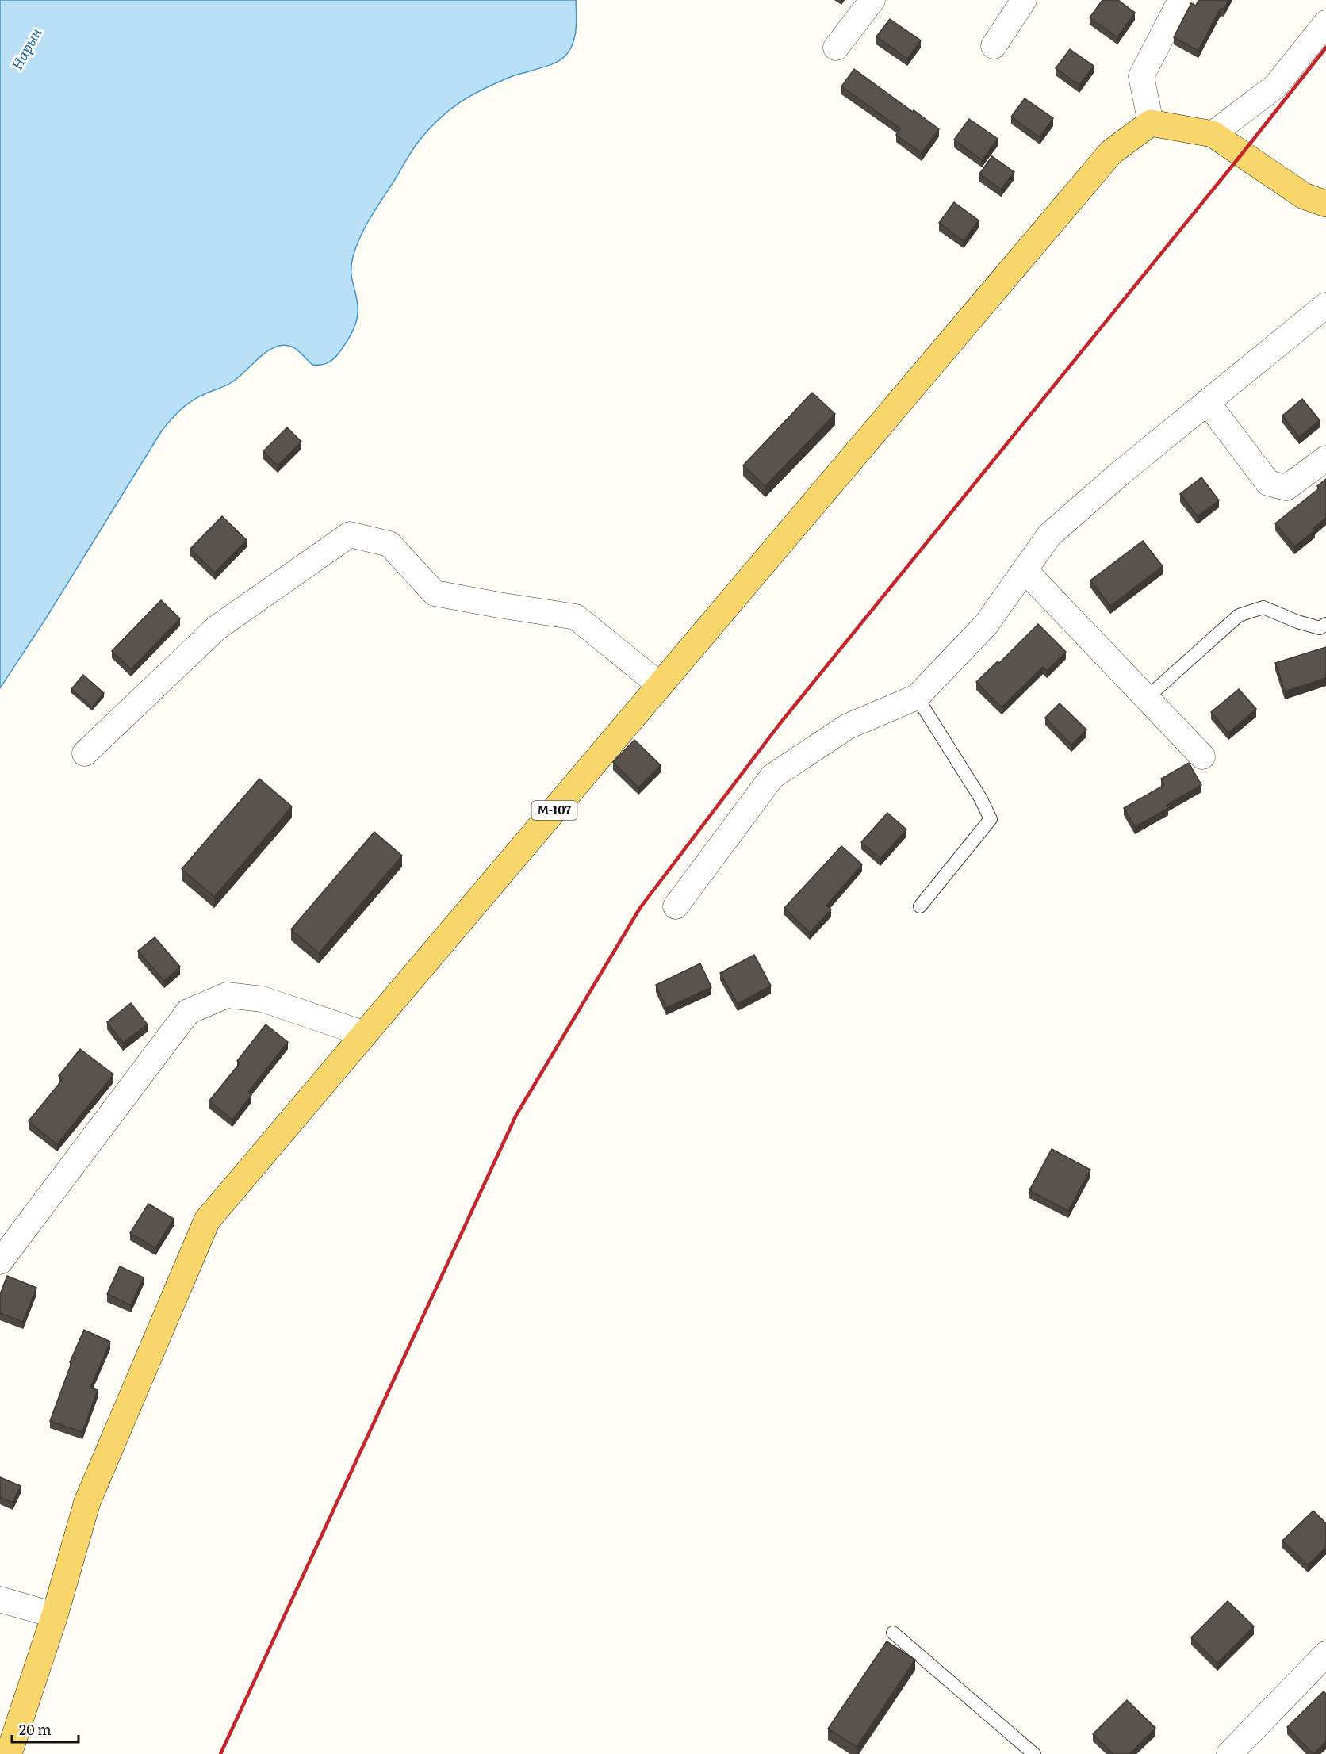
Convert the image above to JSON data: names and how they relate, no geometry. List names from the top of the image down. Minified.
{"streets":{"main road":["М-107"]},"water":["Нарын"],"scale_bar":"20 m"}
